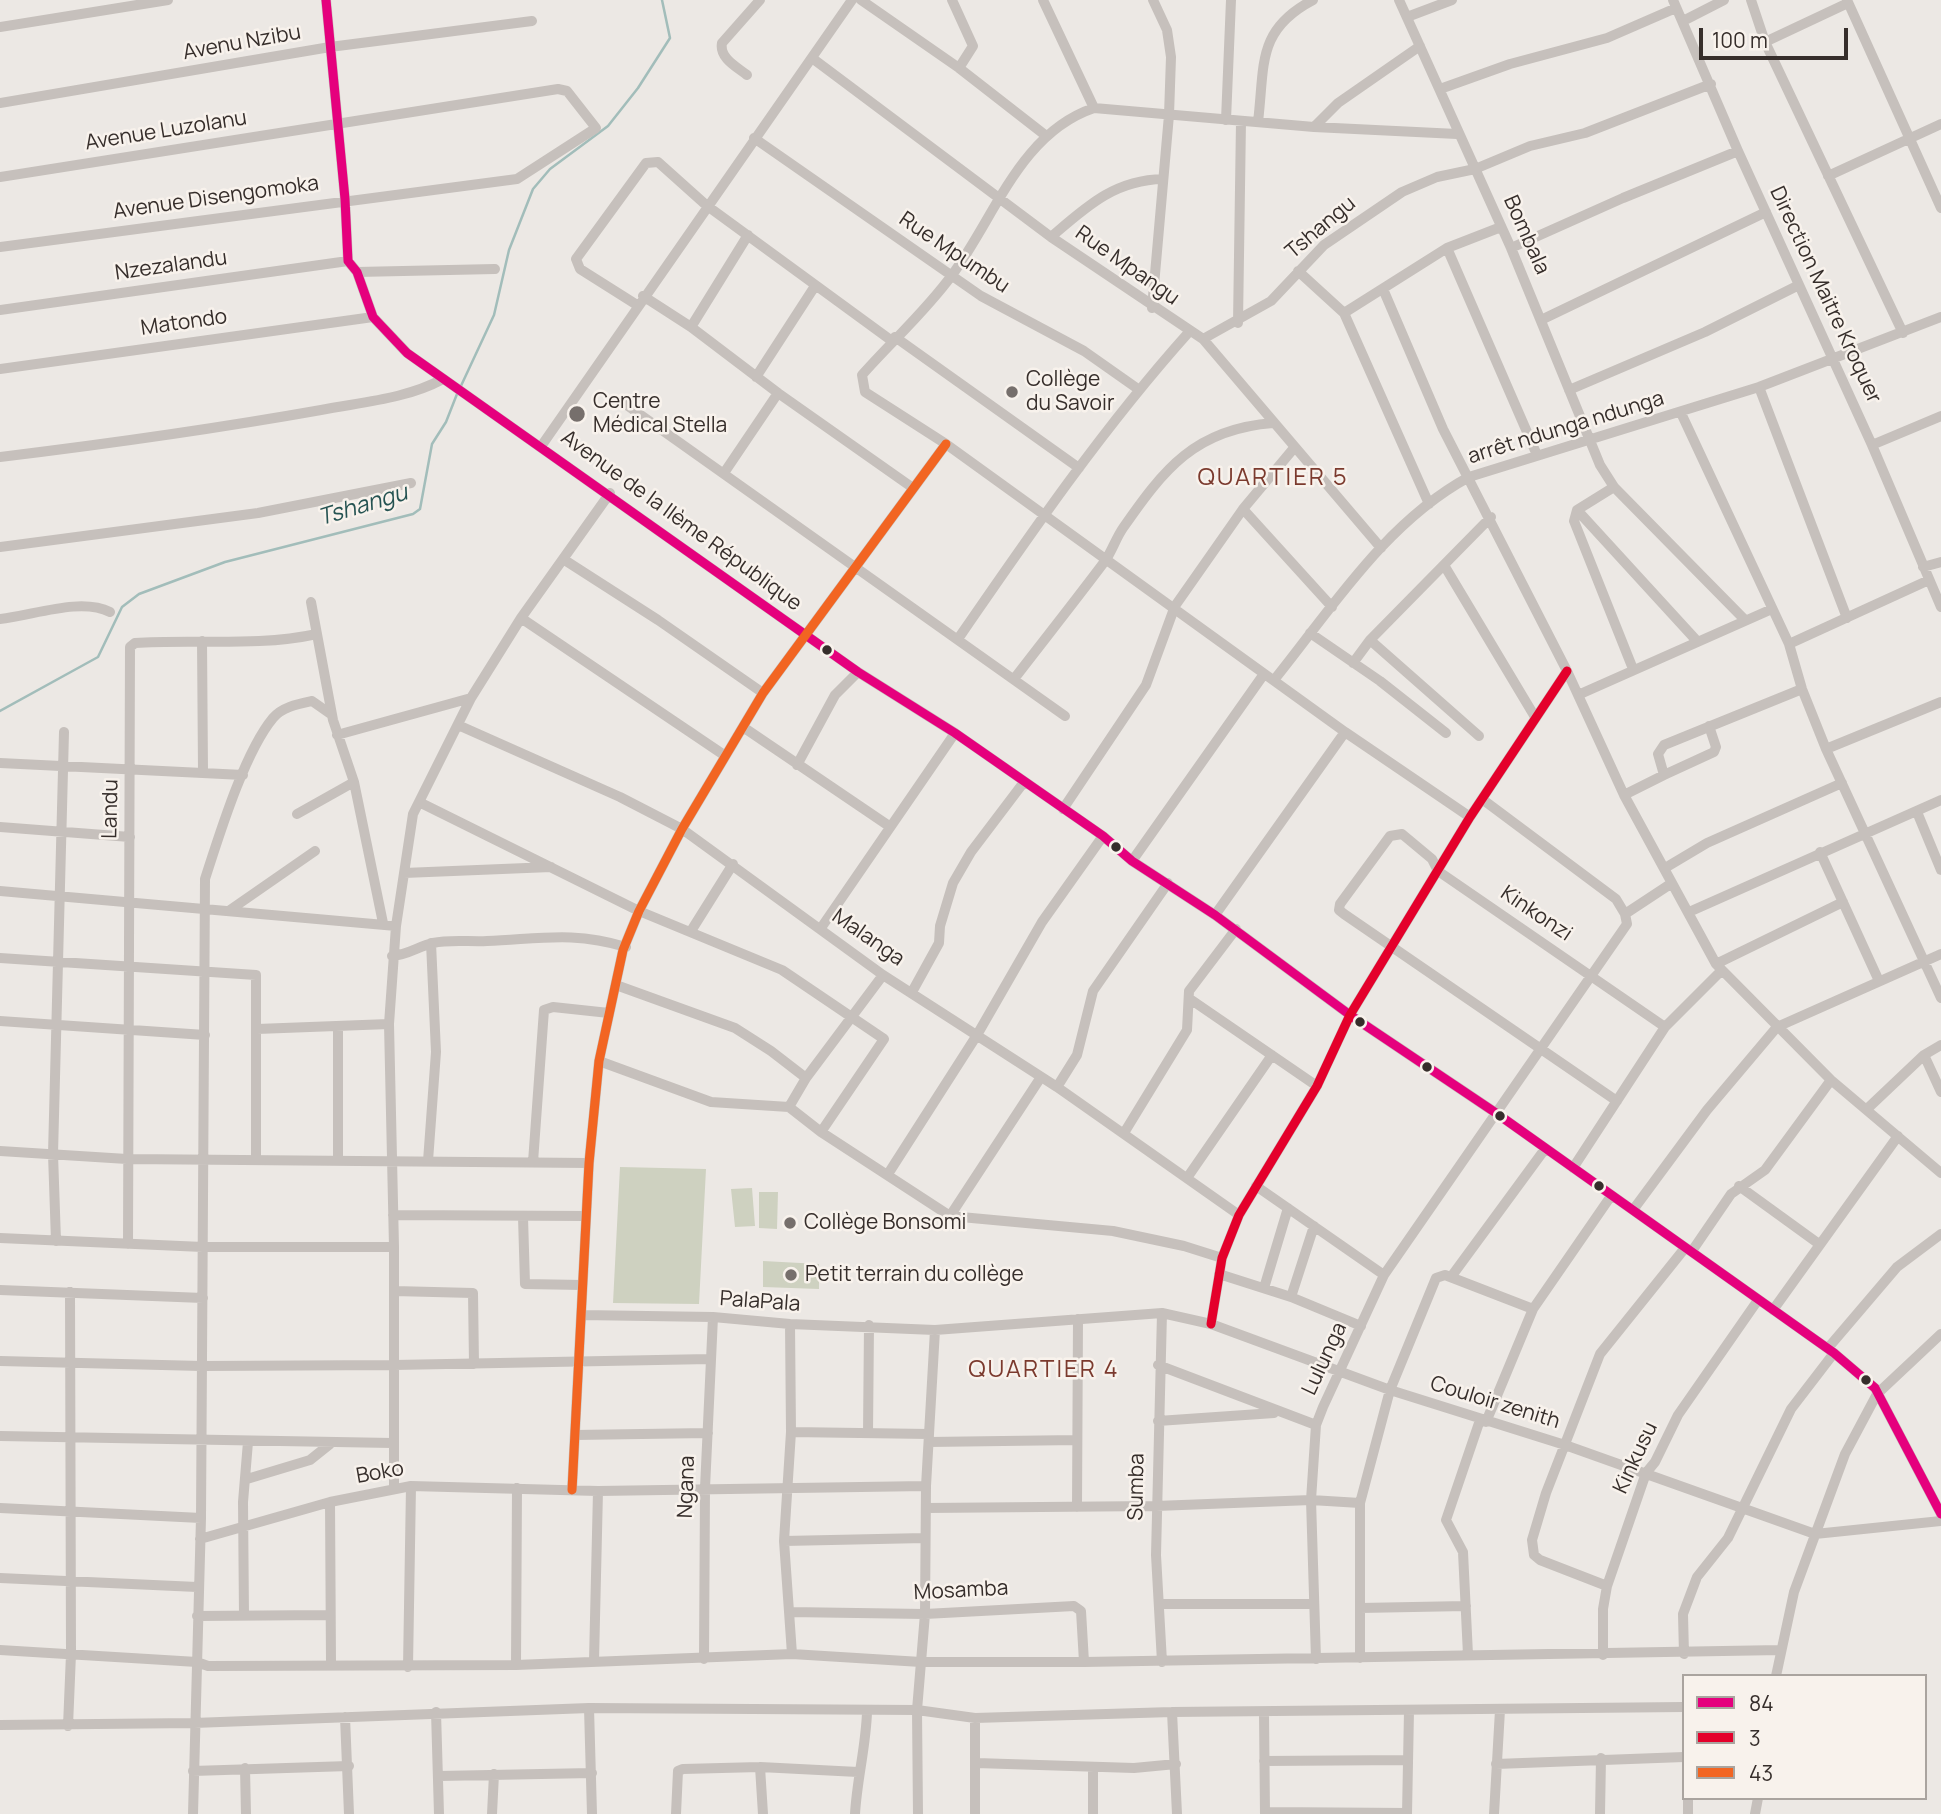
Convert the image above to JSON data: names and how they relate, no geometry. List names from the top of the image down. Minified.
{"streets":{"street":["Avenu Nzibu","Avenue Luzolanu","Avenue Disengomoka","Tshangu","Bombala","Rue Mpumbu","Nzezalandu","Rue Mpangu","Direction Maitre Kroquer","Matondo","arrêt ndunga ndunga","Avenue de la IIème République","Landu","Kinkonzi","Malanga","PalaPala","Lulunga","Couloir zenith","Kinkusu","Boko","Ngana","Sumba","Mosamba"]},"crossings":[["Avenue Luzolanu","Avenue Disengomoka"],["Tshangu","Bombala"],["Tshangu","Rue Mpangu"],["Tshangu","Direction Maitre Kroquer"],["Bombala","arrêt ndunga ndunga"],["Nzezalandu","Avenue de la IIème République"],["Rue Mpangu","arrêt ndunga ndunga"],["Direction Maitre Kroquer","arrêt ndunga ndunga"],["Matondo","Avenue de la IIème République"],["arrêt ndunga ndunga","Avenue de la IIème République"],["Avenue de la IIème République","Lulunga"],["Avenue de la IIème République","Kinkusu"],["Kinkonzi","Lulunga"],["PalaPala","Couloir zenith"],["PalaPala","Ngana"],["Lulunga","Couloir zenith"],["Couloir zenith","Kinkusu"],["Couloir zenith","Sumba"],["Boko","Ngana"]],"districts":["QUARTIER 5","QUARTIER 4"],"water":["Tshangu"],"places":["Collège du Savoir","Centre Médical Stella","Collège Bonsomi","Petit terrain du collège"],"lines":["transit line 84","transit line 43","transit line 3"],"legend":["84","3","43"],"scale_bar":"100 m"}
